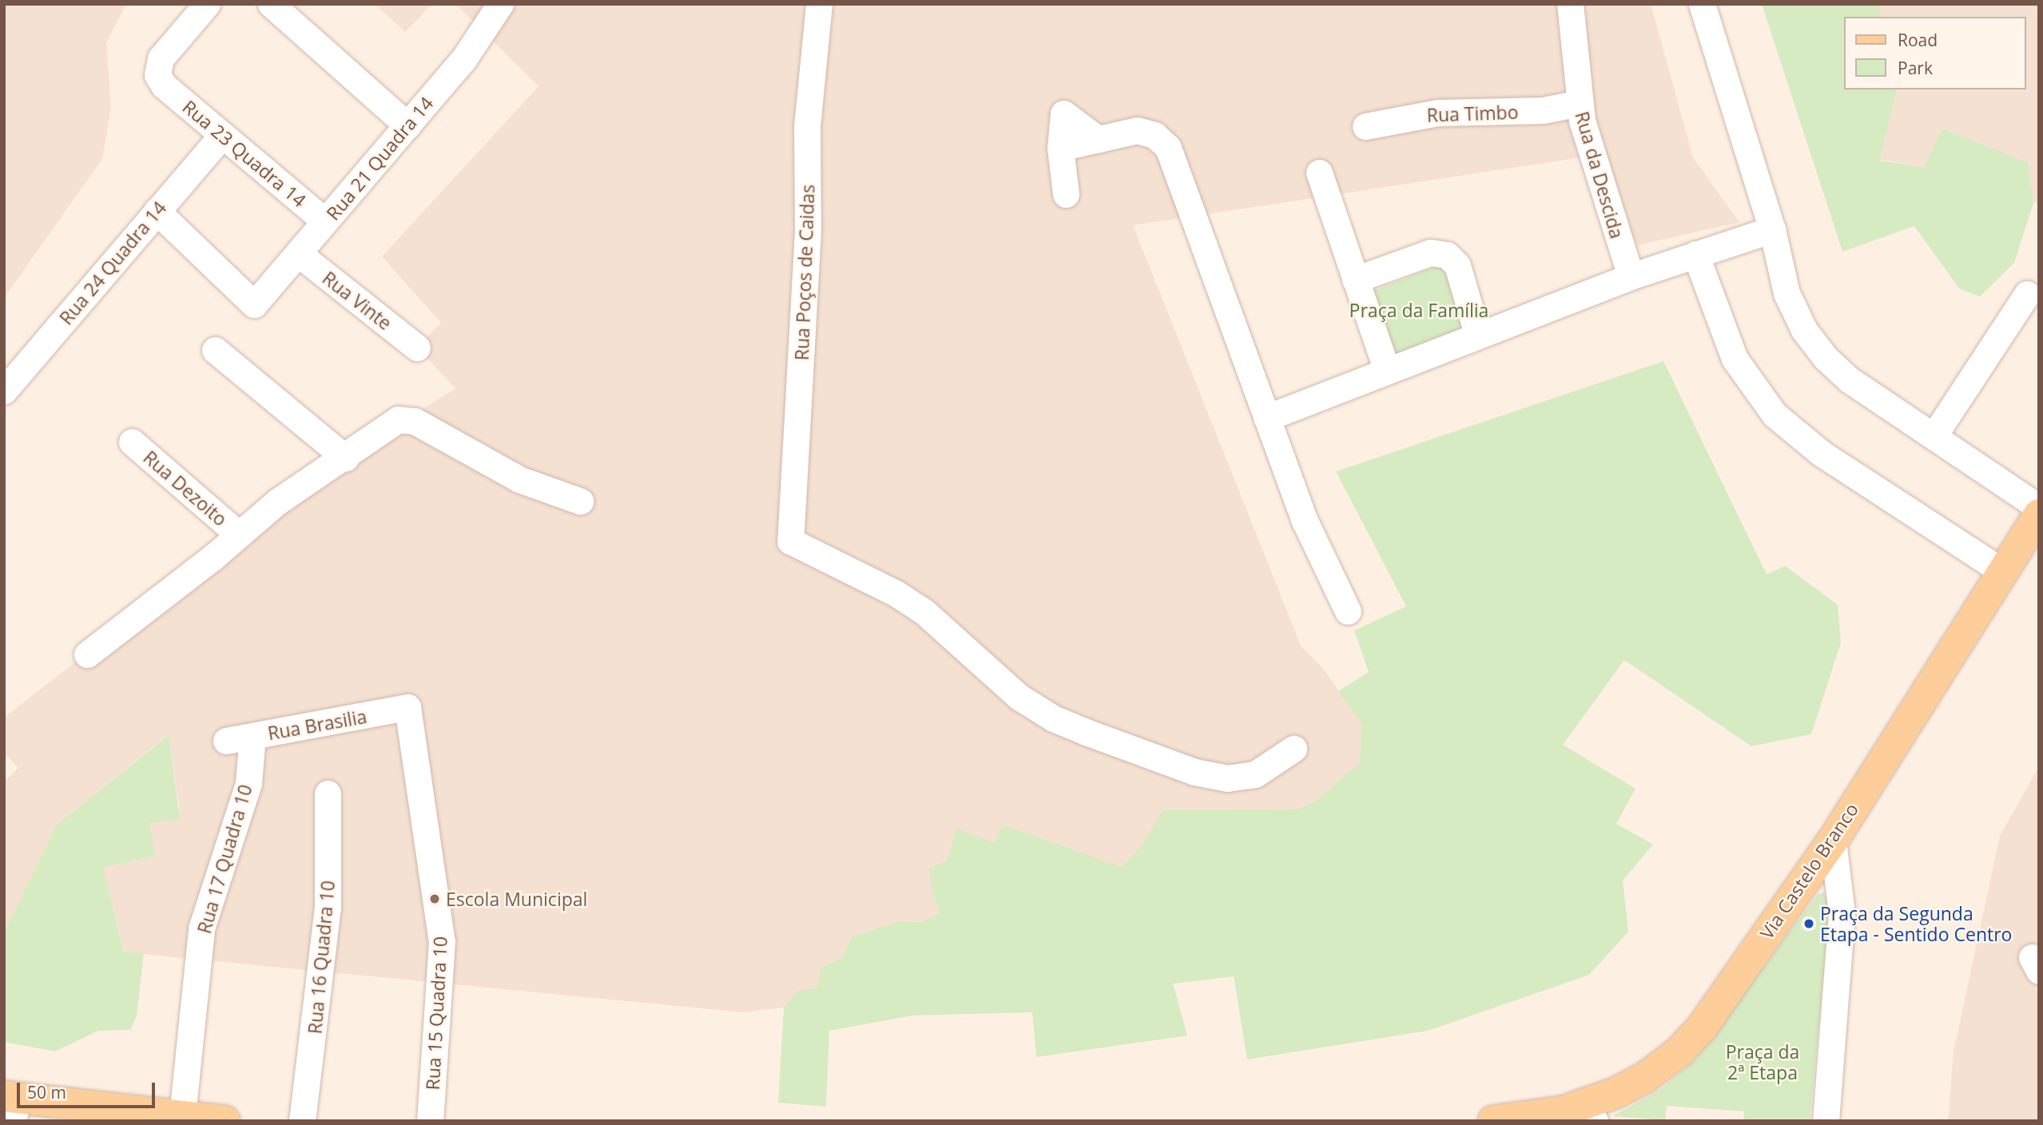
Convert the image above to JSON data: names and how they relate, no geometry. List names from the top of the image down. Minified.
{"streets":{"main road":["Via Castelo Branco"],"street":["Rua Timbo","Rua 23 Quadra 14","Rua 21 Quadra 14","Rua da Descida","Rua 24 Quadra 14","Rua Poços de Caidas","Rua Vinte","Rua Dezoito","Rua Brasilia","Rua 17 Quadra 10","Rua 16 Quadra 10","Rua 15 Quadra 10"]},"crossings":[["Rua Timbo","Rua da Descida"],["Rua 23 Quadra 14","Rua 21 Quadra 14"],["Rua 23 Quadra 14","Rua 24 Quadra 14"],["Rua 21 Quadra 14","Rua 24 Quadra 14"],["Rua 21 Quadra 14","Rua Vinte"],["Rua Brasilia","Rua 17 Quadra 10"],["Rua Brasilia","Rua 15 Quadra 10"]],"parks":["Praça da Família","Praça da 2ª Etapa"],"places":["Escola Municipal","Praça da Segunda Etapa - Sentido Centro"],"legend":["Road","Park"],"scale_bar":"50 m"}
